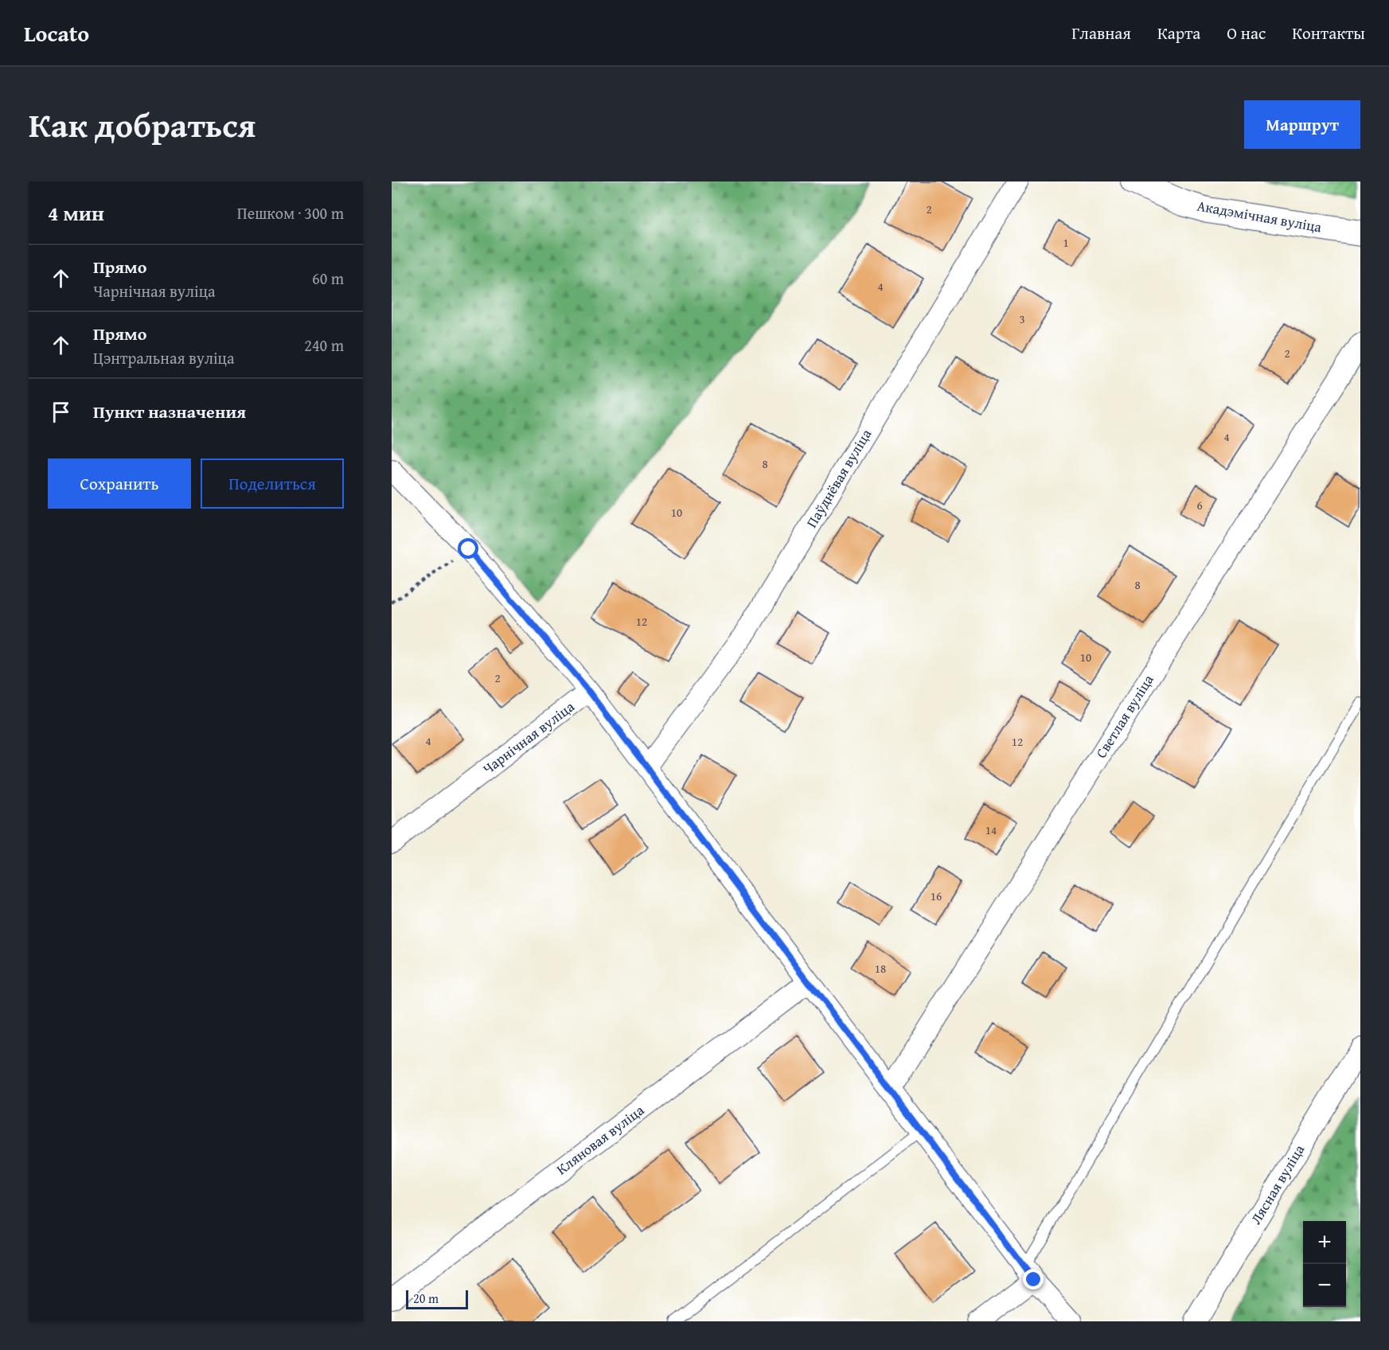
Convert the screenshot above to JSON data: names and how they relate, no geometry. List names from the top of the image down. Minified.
{"streets":{"street":["Акадэмічная вуліца","Паўднёвая вуліца","Светлая вуліца","Чарнічная вуліца","Кляновая вуліца","Лясная вуліца"]},"house_numbers":["2","1","4","3","2","4","8","6","10","8","12","10","2","4","12","14","16","18"],"scale_bar":"20 m","page":{"header":"Locato","nav":["Главная","Карта","О нас","Контакты"],"title":"Как добраться","buttons":["Маршрут",["Сохранить","Поделиться"]],"heading":["4 мин","Пешком · 300 m"],"list":[["Прямо","Чарнічная вуліца","60 m"],["Прямо","Цэнтральная вуліца","240 m"],"Пункт назначения"],"map_buttons":["+","−"],"scale":"20 m"}}
